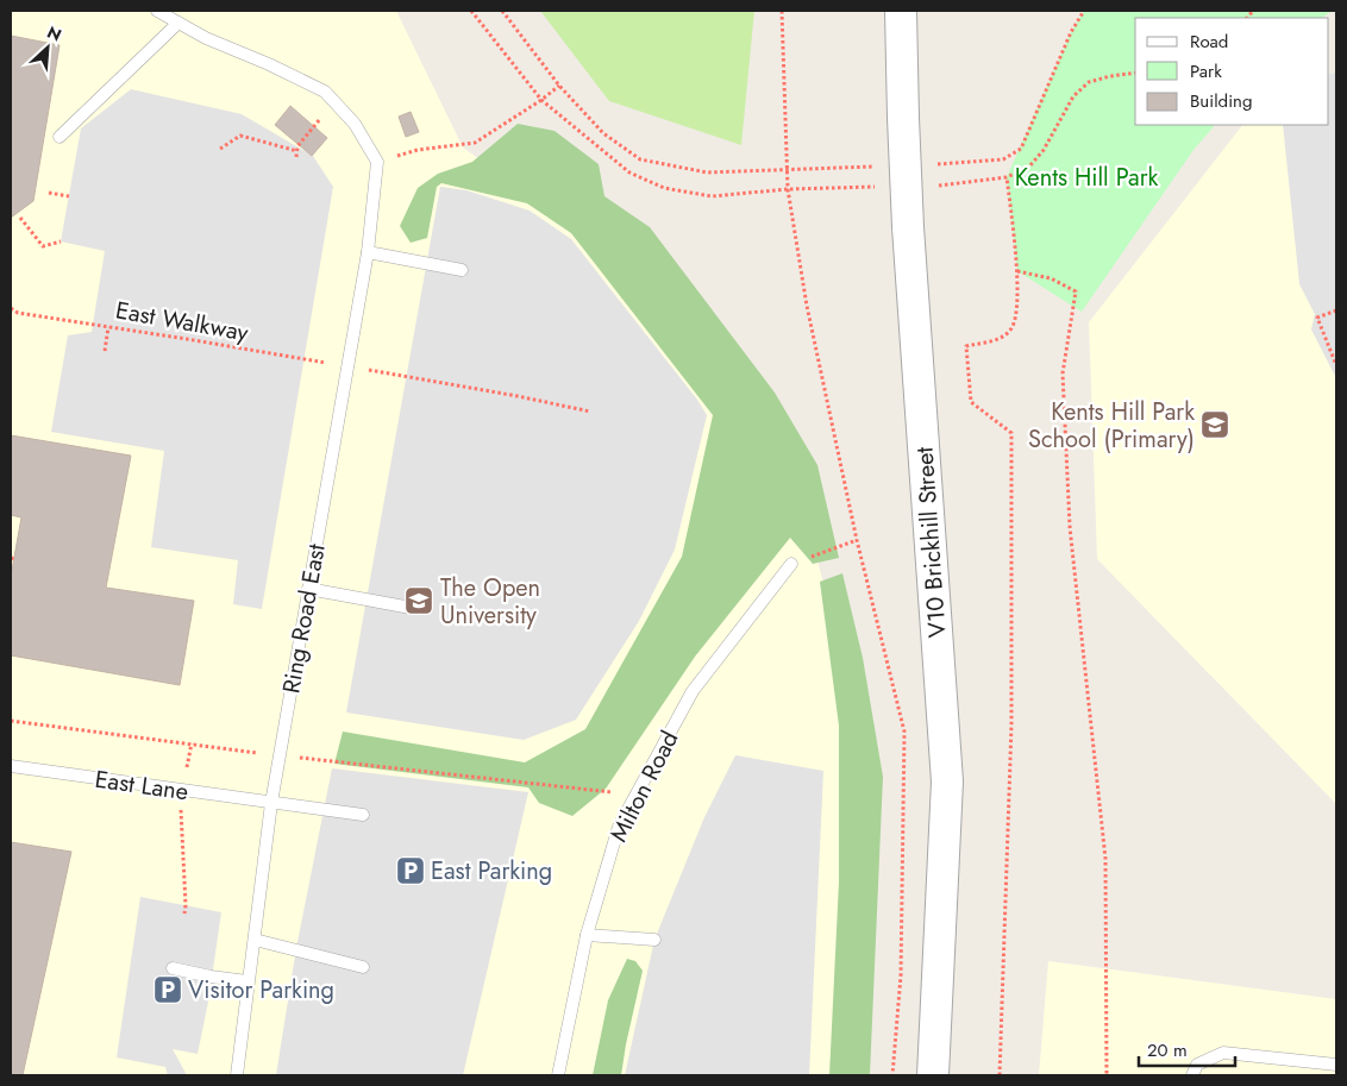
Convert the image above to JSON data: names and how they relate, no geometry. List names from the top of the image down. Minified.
{"streets":{"street":["V10 Brickhill Street"],"lane":["Ring Road East","East Lane","Milton Road"],"path":["East Walkway"]},"crossings":[["East Walkway","Ring Road East"],["Ring Road East","East Lane"]],"parks":["Kents Hill Park"],"places":{"school or university":["Kents Hill Park School (Primary)","The Open University"],"parking":["East Parking","Visitor Parking"]},"legend":["Road","Park","Building"],"scale_bar":"20 m","north":"top right"}
